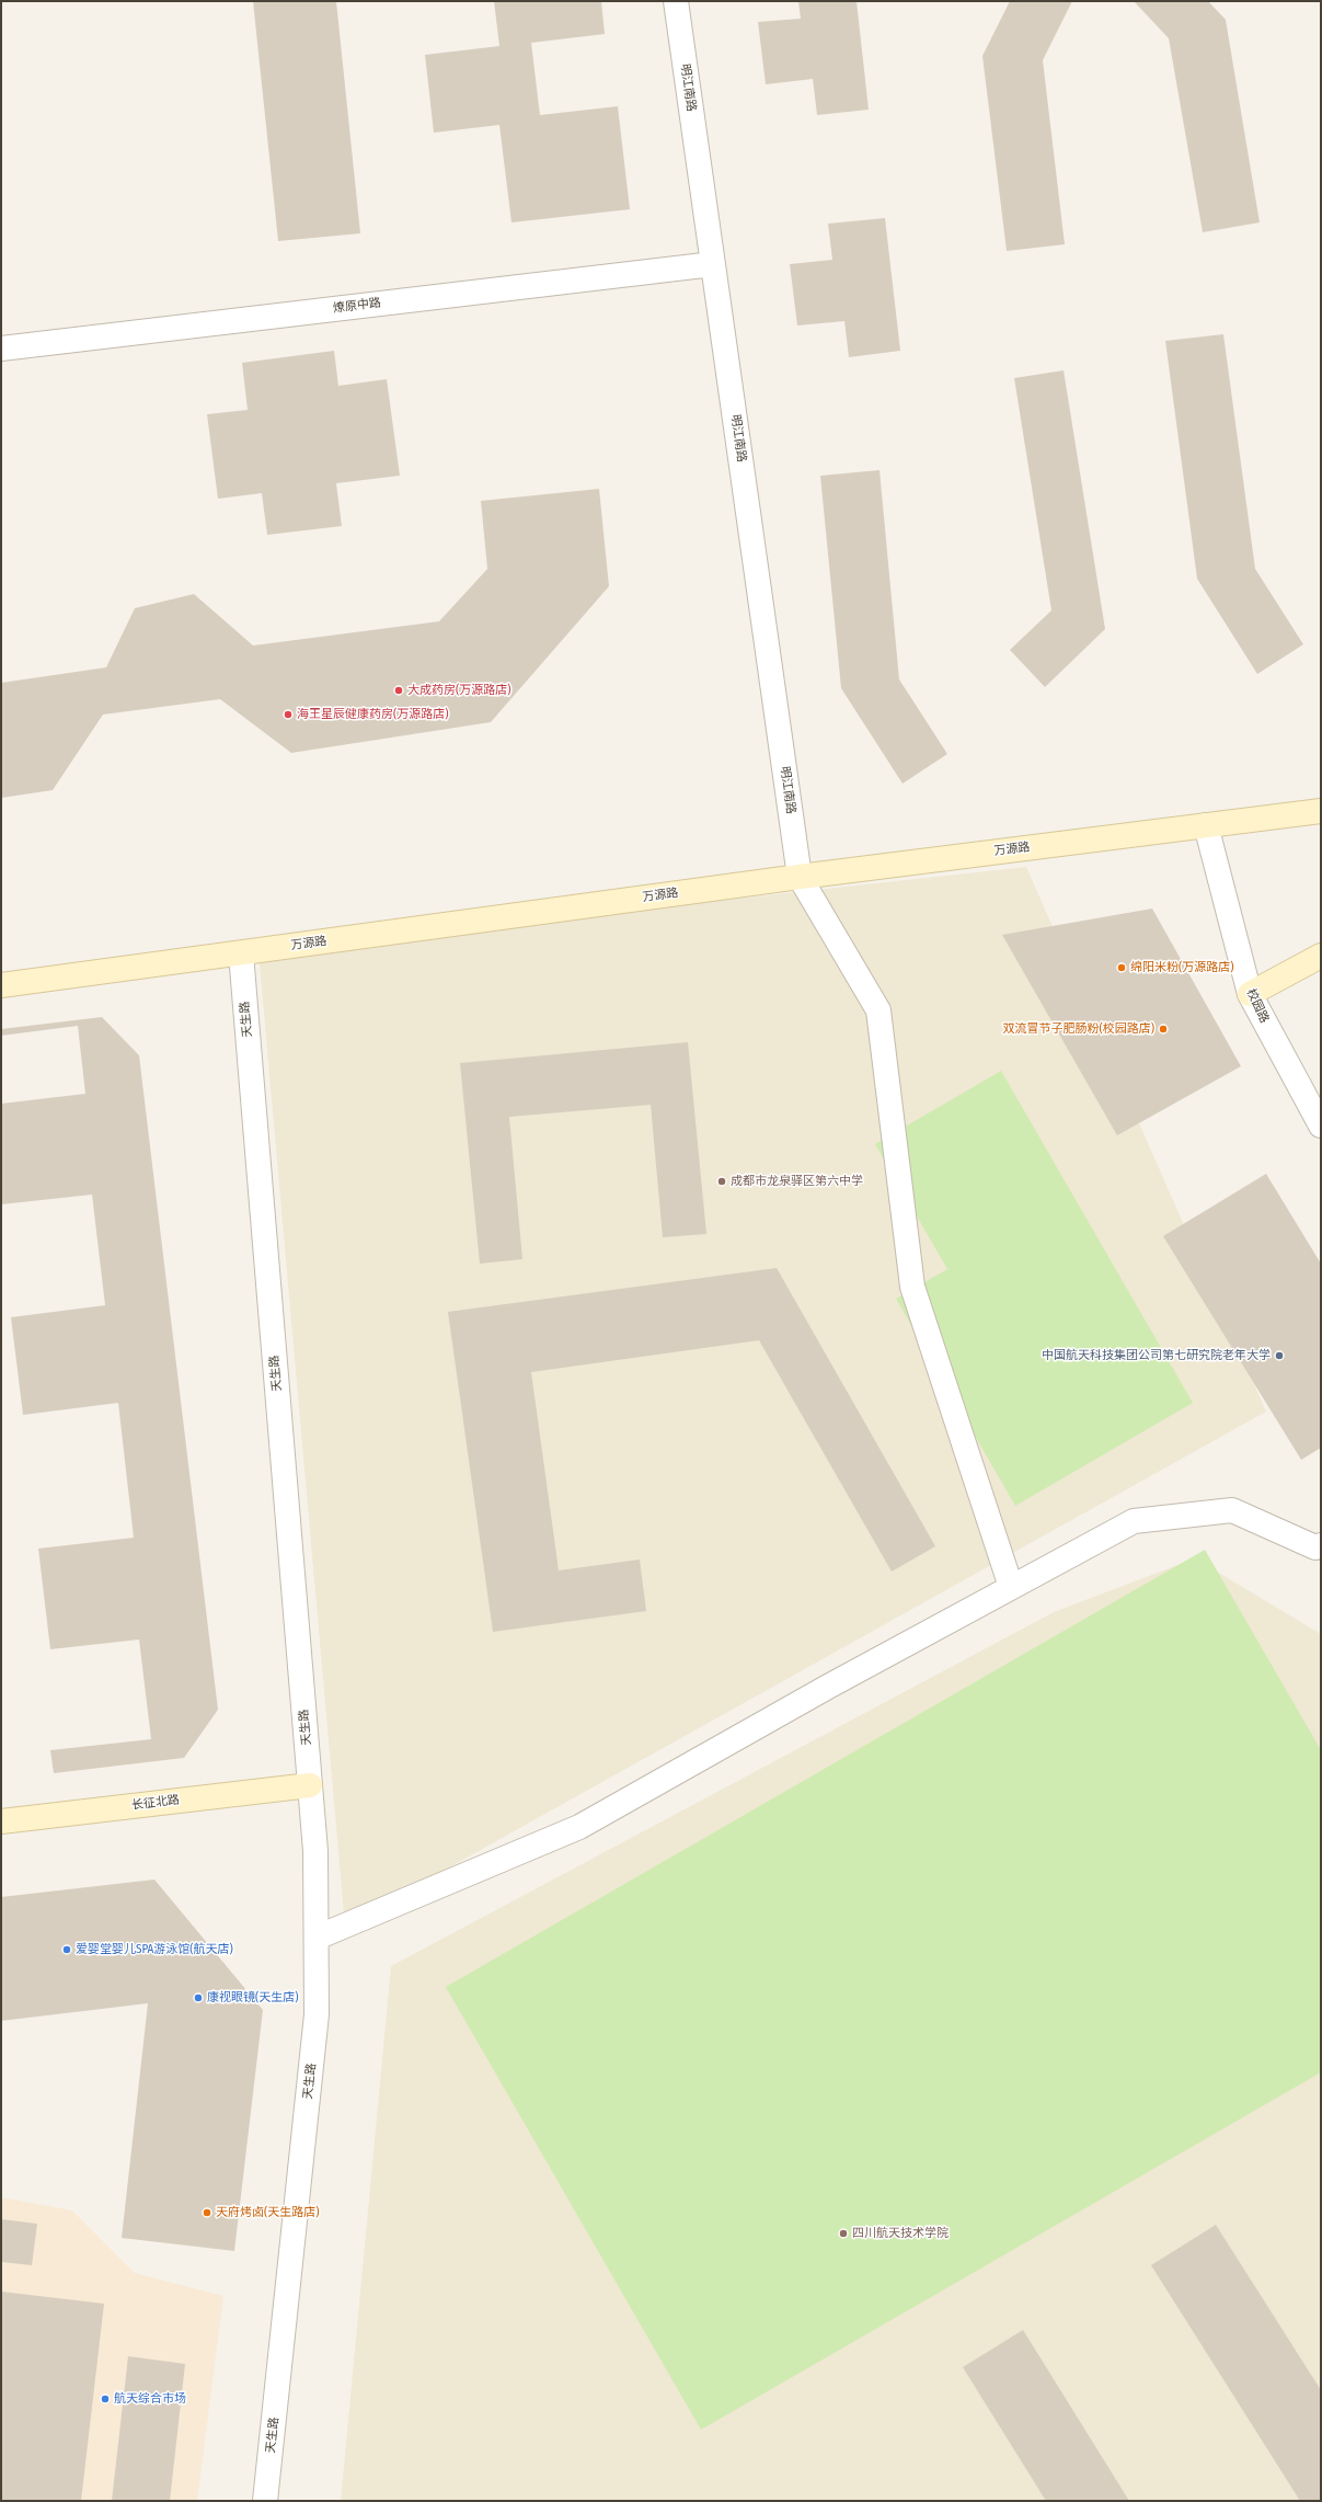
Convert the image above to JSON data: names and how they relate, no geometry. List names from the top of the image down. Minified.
{"streets":{"street":["明江南路","燎原中路","万源路","校园路","天生路","长征北路"]},"crossings":[["明江南路","燎原中路"],["明江南路","万源路"],["万源路","校园路"],["万源路","天生路"],["天生路","长征北路"]],"places":["大成药房(万源路店)","海王星辰健康药房(万源路店)","绵阳米粉(万源路店)","双流冒节子肥肠粉(校园路店)","成都市龙泉驿区第六中学","中国航天科技集团公司第七研究院老年大学","爱婴堂婴儿SPA游泳馆(航天店)","康视眼镜(天生店)","天府烤卤(天生路店)","四川航天技术学院","航天综合市场"]}
